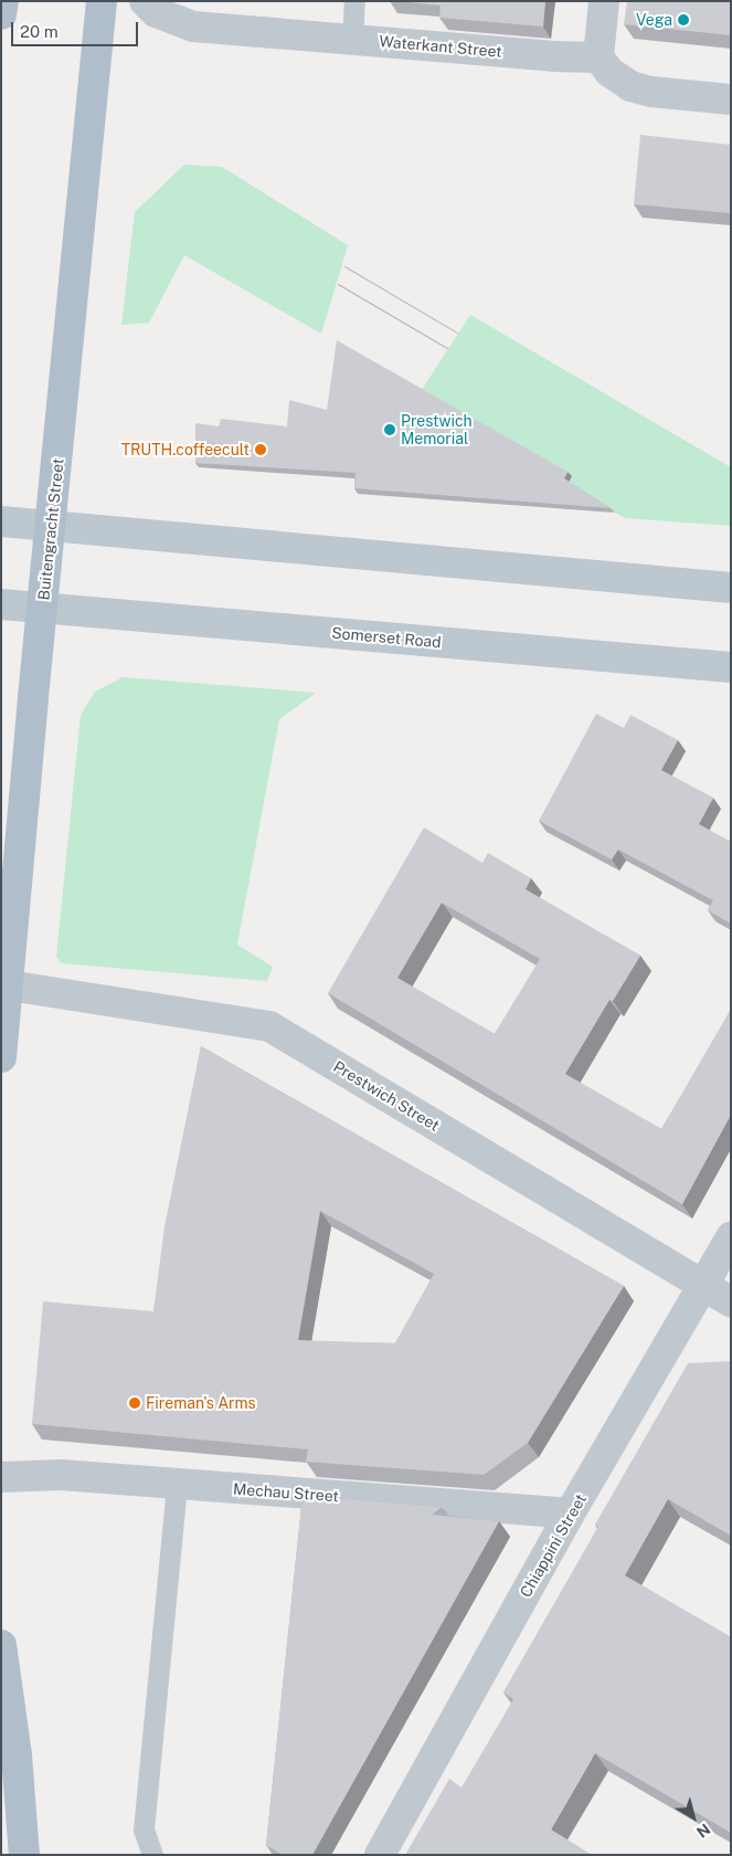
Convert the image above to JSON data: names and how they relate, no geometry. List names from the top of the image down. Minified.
{"streets":{"main road":["Buitengracht Street","Somerset Road"],"street":["Waterkant Street","Prestwich Street","Mechau Street","Chiappini Street"]},"crossings":[["Buitengracht Street","Somerset Road"],["Buitengracht Street","Prestwich Street"],["Prestwich Street","Chiappini Street"],["Mechau Street","Chiappini Street"]],"places":["Vega","Prestwich Memorial","TRUTH.coffeecult","Fireman's Arms"],"scale_bar":"20 m","north":"bottom right"}
